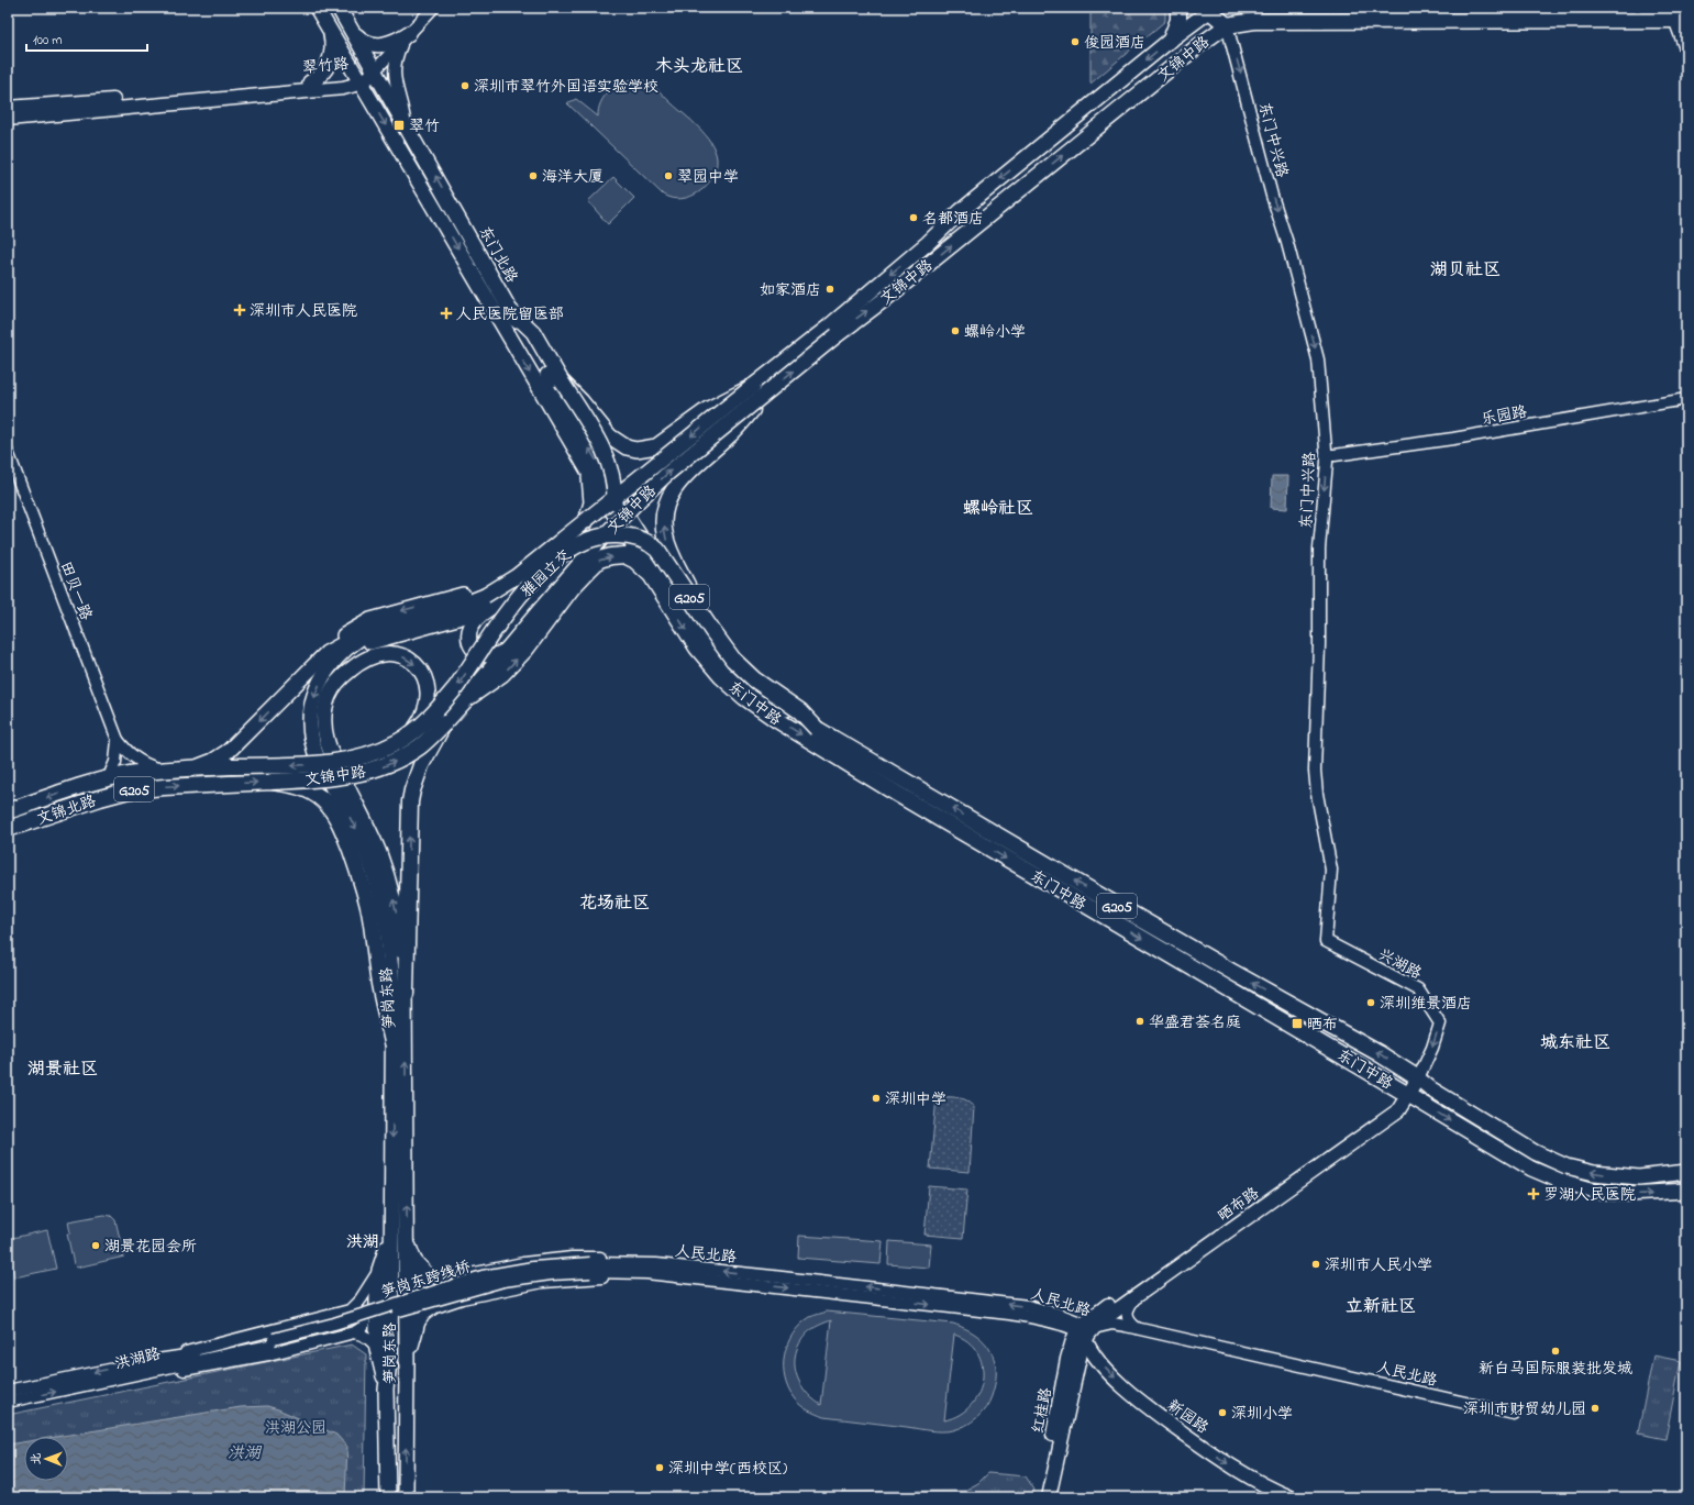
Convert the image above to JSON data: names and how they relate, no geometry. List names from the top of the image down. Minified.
{"streets":{"highway":["文锦中路","雅园立交","G205","东门中路","文锦北路"],"main road":["翠竹路","东门北路","笋岗东路","晒布路","红桂路","新园路"],"street":["东门中兴路","乐园路","田贝一路","兴湖路","人民北路","笋岗东跨线桥","洪湖路"]},"crossings":[["文锦中路","东门中兴路"],["文锦中路","雅园立交"],["文锦中路","文锦北路"],["文锦中路","笋岗东路"],["翠竹路","东门北路"],["东门中兴路","乐园路"],["东门中兴路","兴湖路"],["东门北路","东门中路"],["雅园立交","东门中路"],["雅园立交","文锦北路"],["雅园立交","笋岗东路"],["田贝一路","文锦北路"],["东门中路","兴湖路"],["东门中路","晒布路"],["兴湖路","晒布路"],["晒布路","人民北路"],["晒布路","红桂路"],["晒布路","新园路"],["人民北路","笋岗东跨线桥"],["人民北路","红桂路"],["人民北路","新园路"],["笋岗东跨线桥","洪湖路"],["红桂路","新园路"]],"one_way":["东门中兴路","兴湖路","新园路"],"districts":["木头龙社区","湖贝社区","螺岭社区","花场社区","城东社区","湖景社区","洪湖","立新社区"],"water":["洪湖"],"parks":["洪湖公园"],"places":{"other":["俊园酒店","深圳市翠竹外国语实验学校","海洋大厦","翠园中学","名都酒店","如家酒店","螺岭小学","深圳维景酒店","华盛君荟名庭","深圳中学","湖景花园会所","深圳市人民小学","新白马国际服装批发城","深圳市财贸幼儿园","深圳小学","深圳中学(西校区)"],"transit":["翠竹","晒布"],"health":["深圳市人民医院","人民医院留医部","罗湖人民医院"]},"scale_bar":"100 m","north":"left"}
